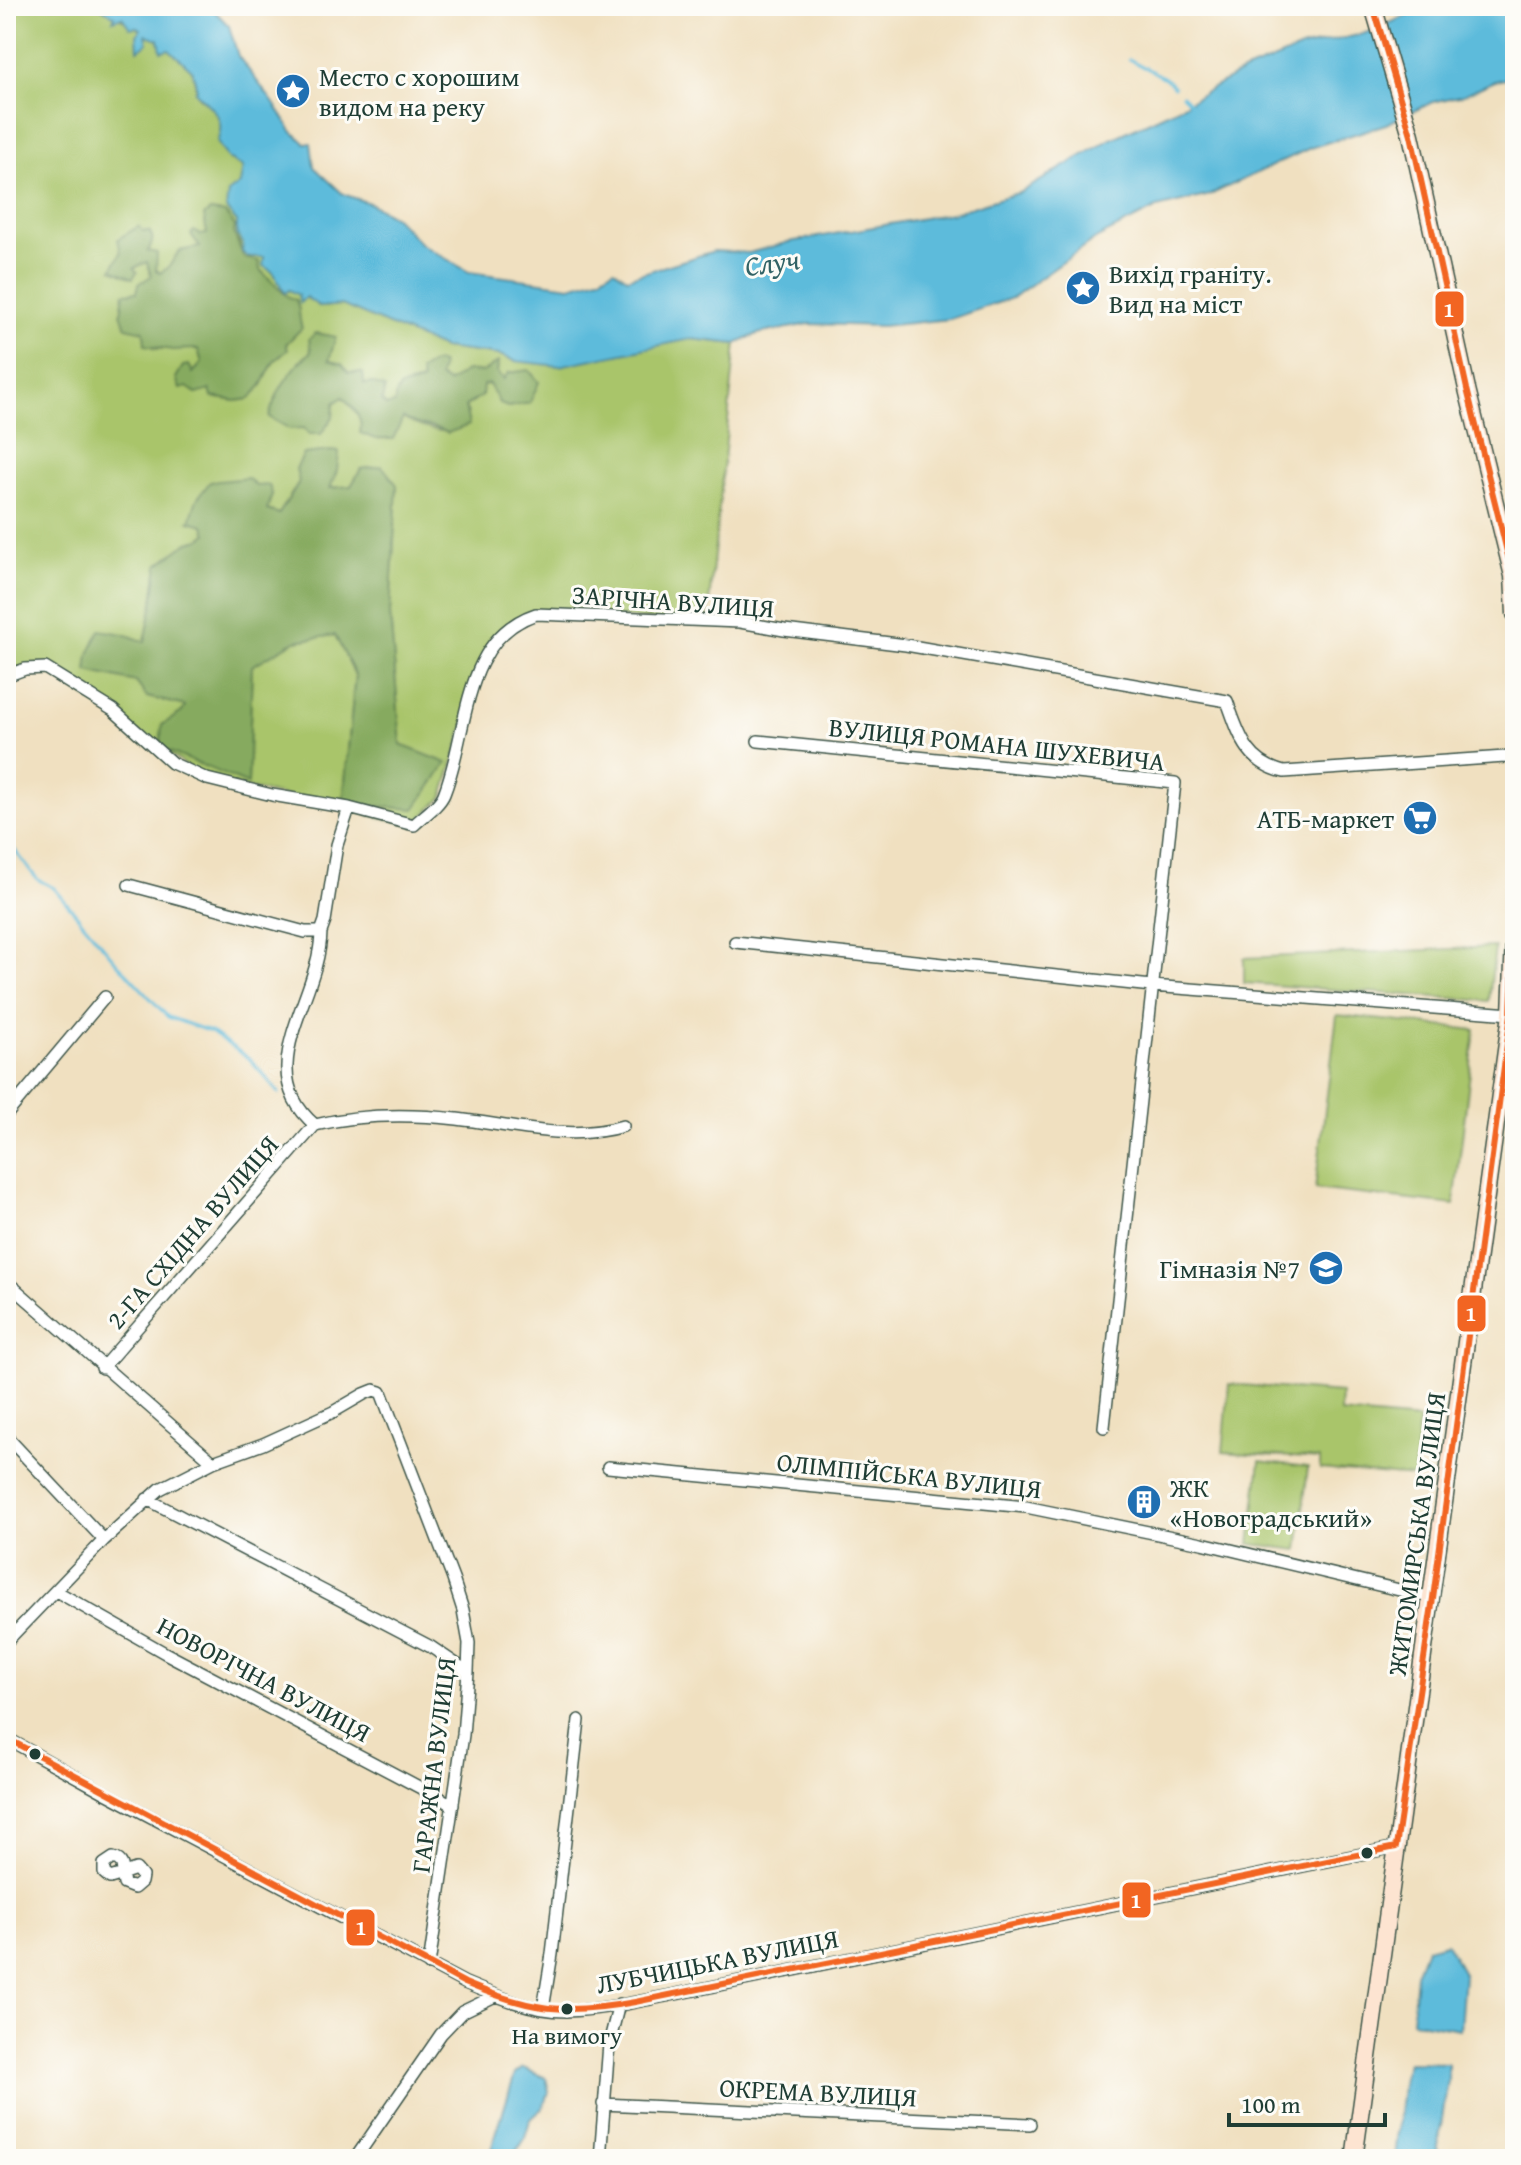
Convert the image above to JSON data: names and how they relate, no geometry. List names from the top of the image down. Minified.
{"streets":{"main road":["ЖИТОМИРСЬКА ВУЛИЦЯ"],"street":["ЗАРІЧНА ВУЛИЦЯ","ВУЛИЦЯ РОМАНА ШУХЕВИЧА","2-ГА СХІДНА ВУЛИЦЯ","ОЛІМПІЙСЬКА ВУЛИЦЯ","НОВОРІЧНА ВУЛИЦЯ","ГАРАЖНА ВУЛИЦЯ","ЛУБЧИЦЬКА ВУЛИЦЯ","ОКРЕМА ВУЛИЦЯ"]},"crossings":[["ЗАРІЧНА ВУЛИЦЯ","2-ГА СХІДНА ВУЛИЦЯ"],["ОЛІМПІЙСЬКА ВУЛИЦЯ","ЖИТОМИРСЬКА ВУЛИЦЯ"],["ЖИТОМИРСЬКА ВУЛИЦЯ","ЛУБЧИЦЬКА ВУЛИЦЯ"],["НОВОРІЧНА ВУЛИЦЯ","ГАРАЖНА ВУЛИЦЯ"],["ГАРАЖНА ВУЛИЦЯ","ЛУБЧИЦЬКА ВУЛИЦЯ"]],"water":["Случ"],"places":{"place":["Место с хорошим видом на реку","Вихід граніту. Вид на міст"],"supermarket":["АТБ-маркет"],"school or university":["Гімназія №7"],"building":["ЖК «Новоградський»"],"other":["На вимогу"]},"lines":["transit line 1"],"scale_bar":"100 m"}
